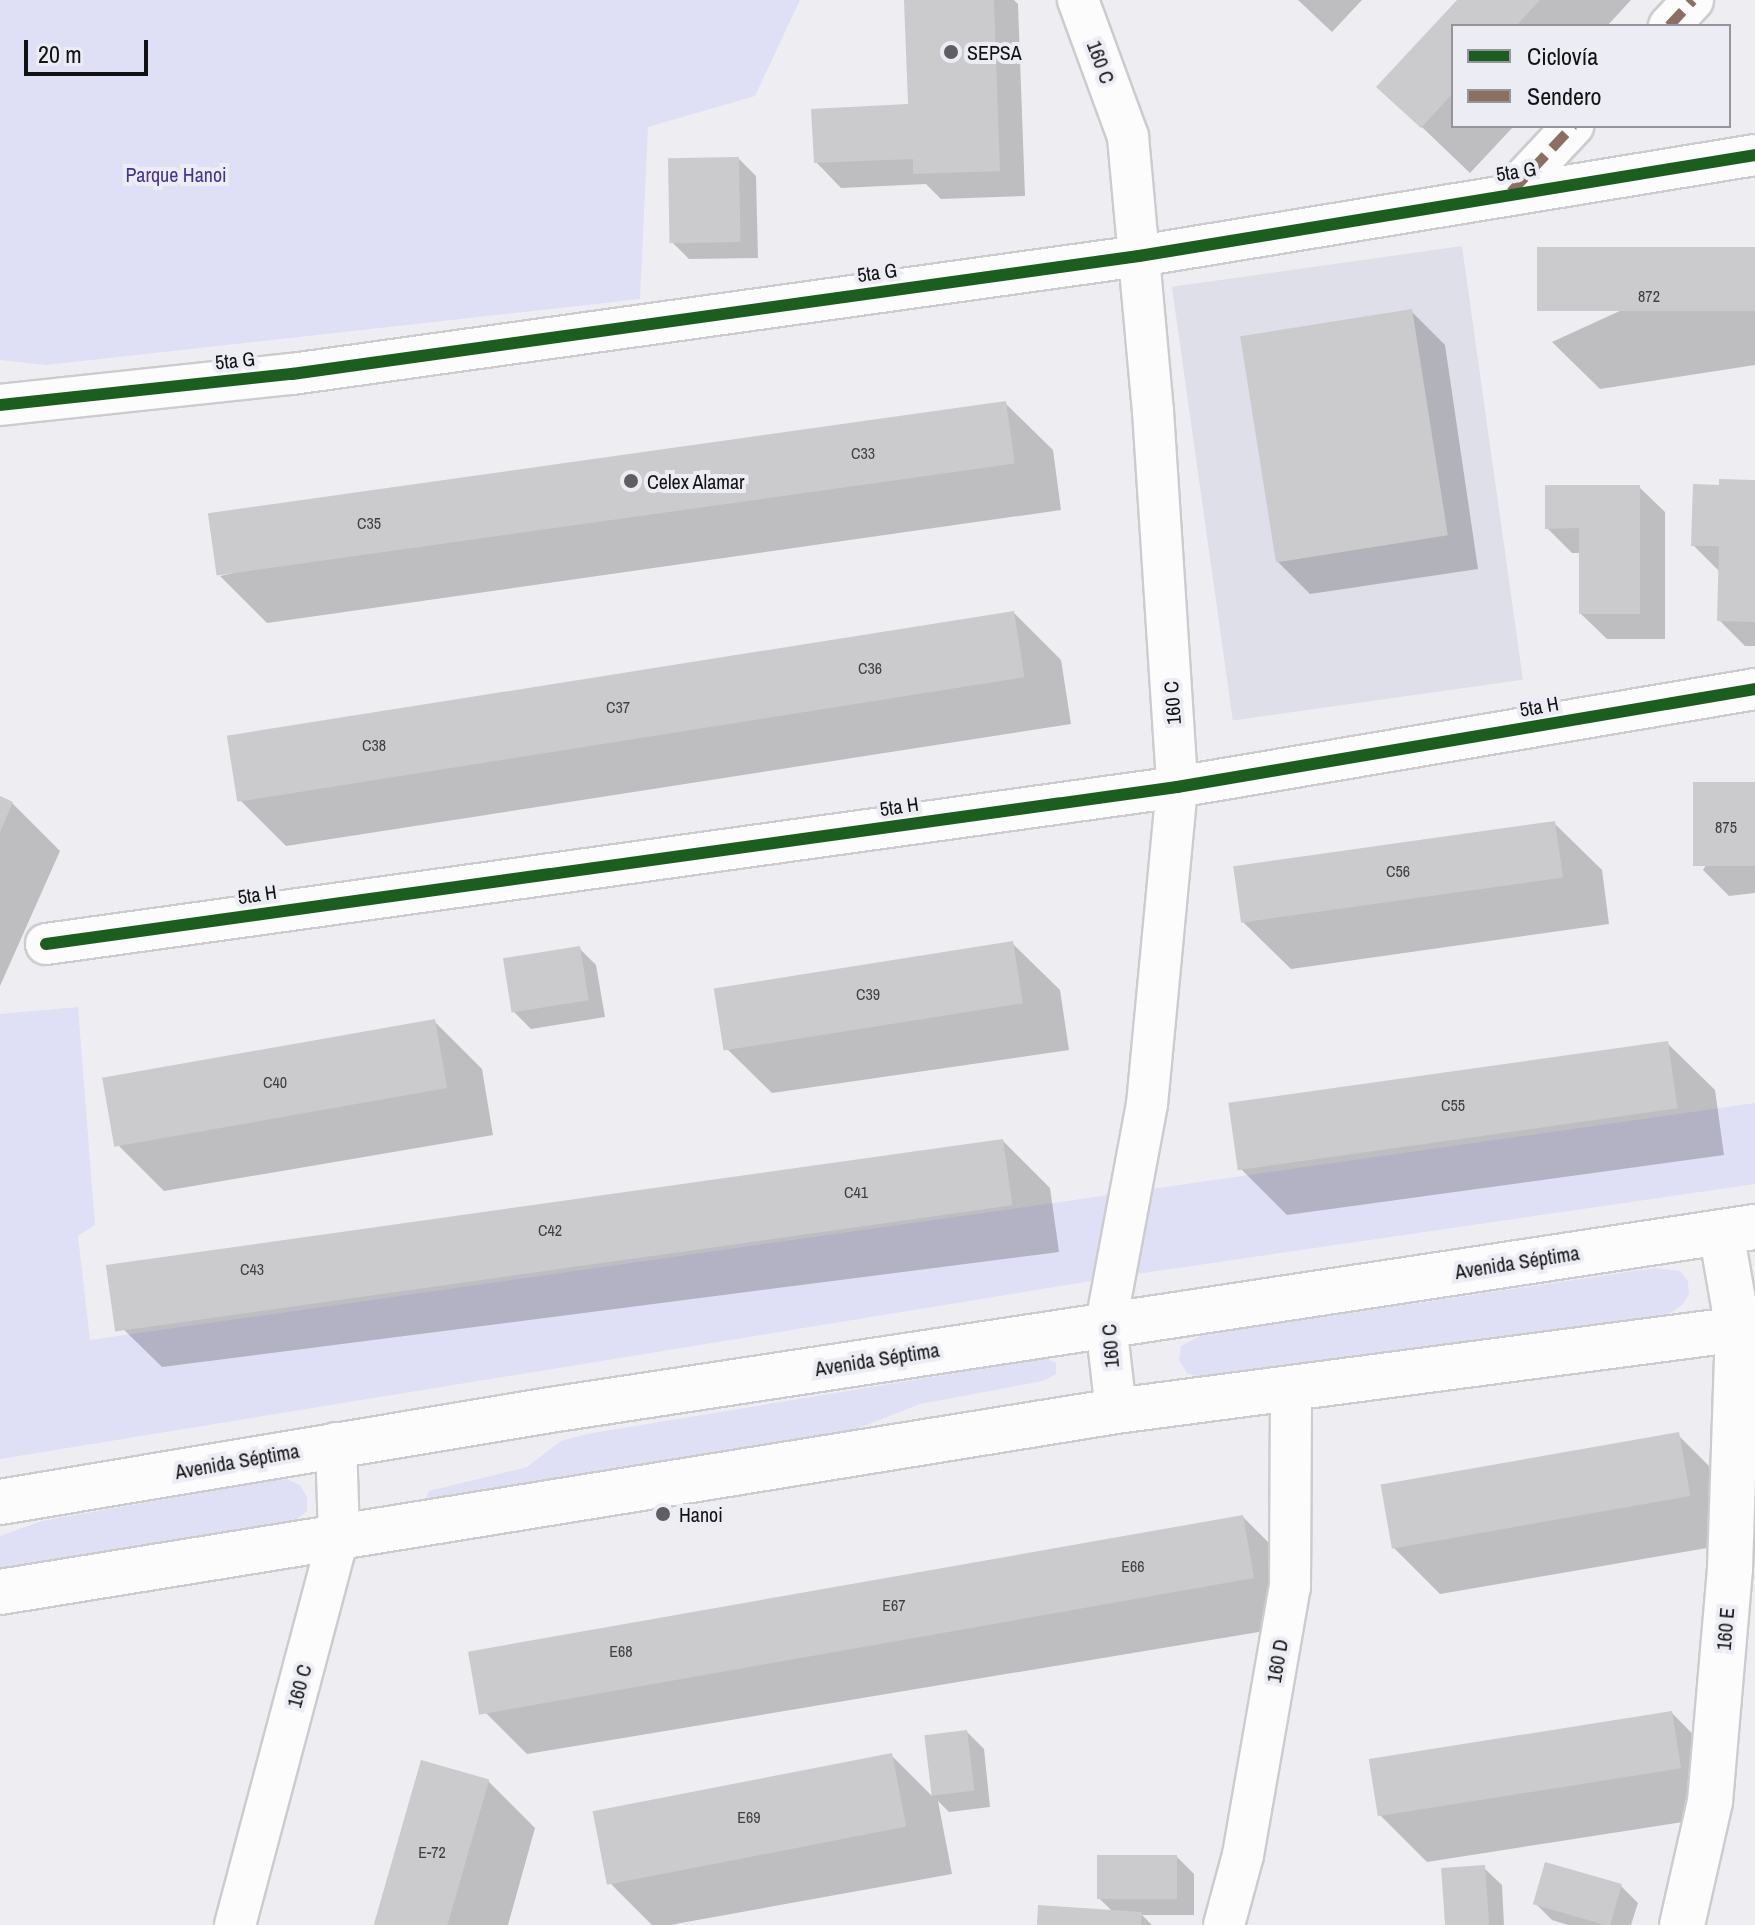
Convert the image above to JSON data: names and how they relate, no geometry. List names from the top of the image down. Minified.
{"streets":{"main road":["Avenida Séptima","160 E"],"street":["160 C","5ta G","5ta H","160 D"]},"crossings":[["160 C","5ta G"],["160 C","5ta H"],["160 C","Avenida Séptima"]],"parks":["Parque Hanoi"],"places":["SEPSA","Celex Alamar","Hanoi"],"house_numbers":["872","C33","C35","C36","C37","C38","875","C56","C39","C40","C55","C41","C42","C43","E66","E67","E68","E69","E-72"],"legend":["Ciclovía","Sendero"],"scale_bar":"20 m"}
